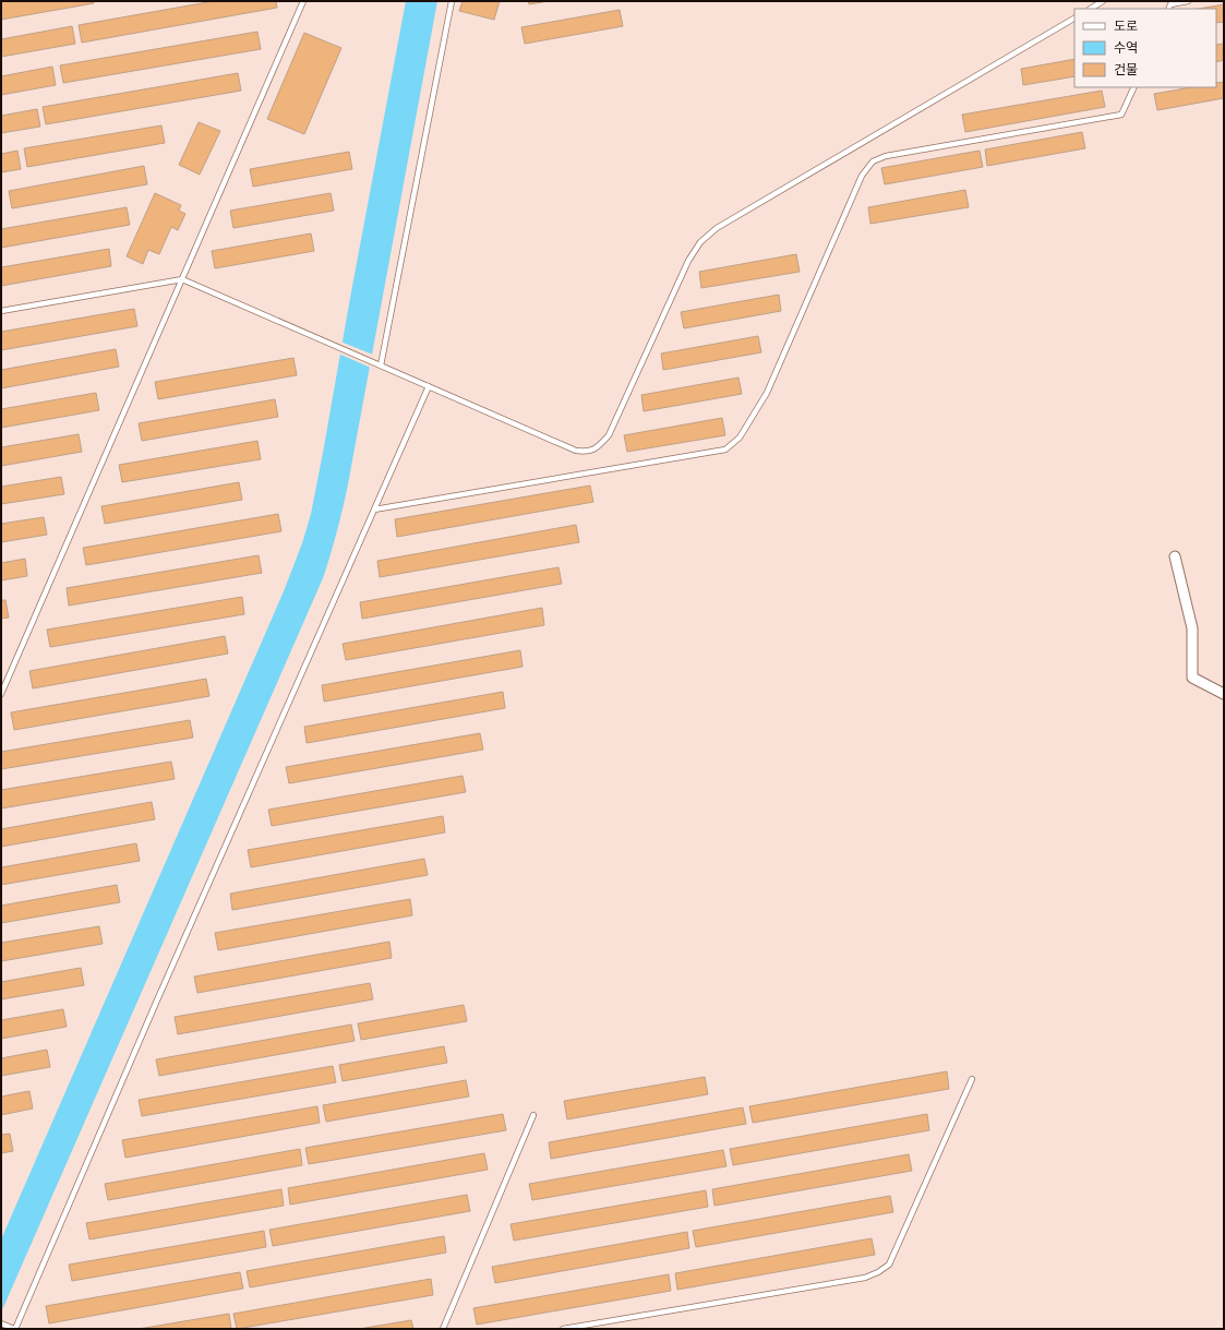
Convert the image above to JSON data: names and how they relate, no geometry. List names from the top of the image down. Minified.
{"legend":["도로","수역","건물"]}
